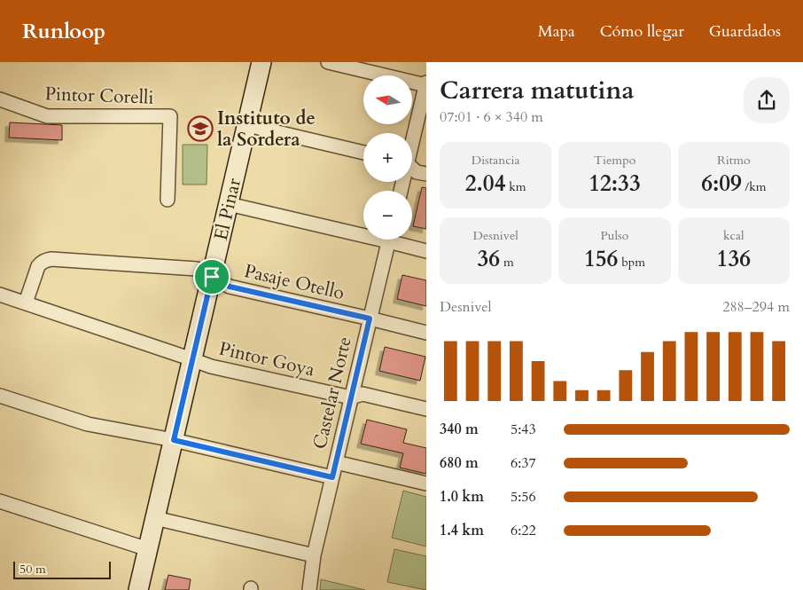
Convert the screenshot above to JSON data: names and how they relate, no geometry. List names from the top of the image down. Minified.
{"streets":{"street":["Pintor Corelli","El Pinar","Pasaje Otello","Pintor Goya","Castelar Norte"]},"crossings":[["El Pinar","Pasaje Otello"],["El Pinar","Pintor Goya"],["Pasaje Otello","Pintor Goya"],["Pasaje Otello","Castelar Norte"],["Pintor Goya","Castelar Norte"]],"places":{"school or university":["Instituto de la Sordera"]},"scale_bar":"50 m","north":"left","page":{"header":"Runloop","nav":["Mapa","Cómo llegar","Guardados"],"heading":["Carrera matutina","07:01 · 6 × 340 m"],"map_buttons":["+","−"],"stats":[["Distancia","2.04 km"],["Tiempo","12:33"],["Ritmo","6:09 /km"],["Desnivel","36 m"],["Pulso","156 bpm"],["kcal","136"]],"chart":["Desnivel","288–294 m"],"list":[{"name":"340 m","note":"5:43"},{"name":"680 m","note":"6:37"},{"name":"1.0 km","note":"5:56"},{"name":"1.4 km","note":"6:22"}],"scale":"50 m"}}
